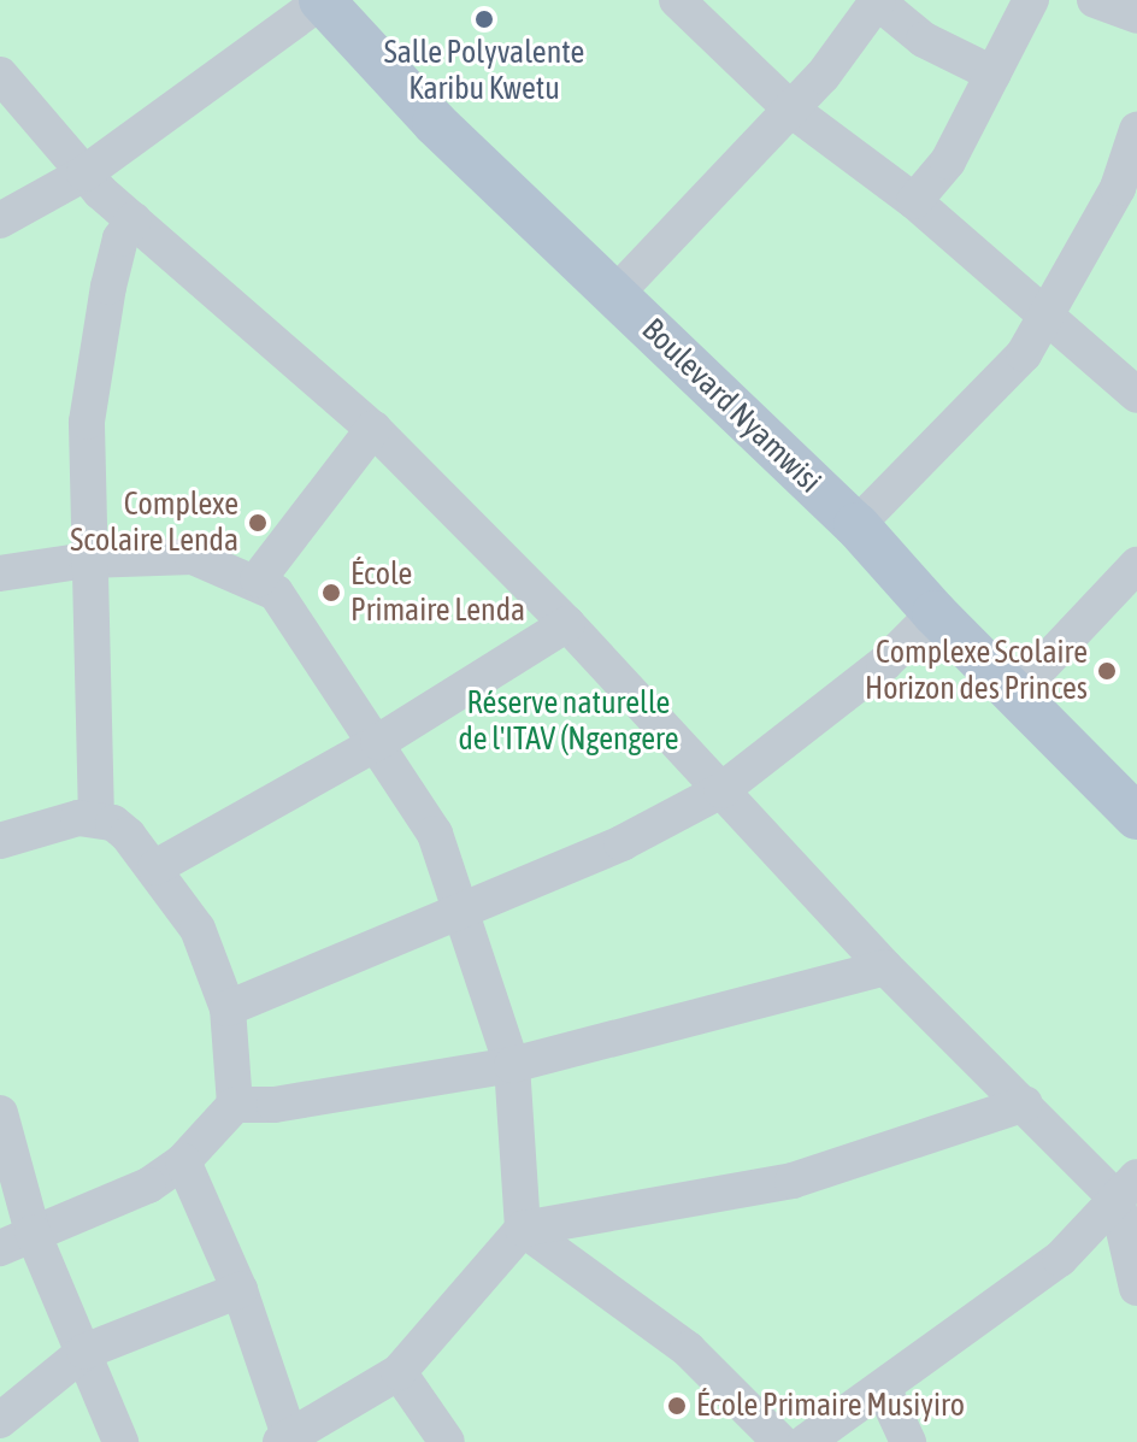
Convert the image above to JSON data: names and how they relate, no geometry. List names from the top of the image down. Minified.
{"streets":{"main road":["Boulevard Nyamwisi"]},"parks":["Réserve naturelle de l'ITAV (Ngengere"],"places":["Salle Polyvalente Karibu Kwetu","Complexe Scolaire Lenda","École Primaire Lenda","Complexe Scolaire Horizon des Princes","École Primaire Musiyiro"]}
